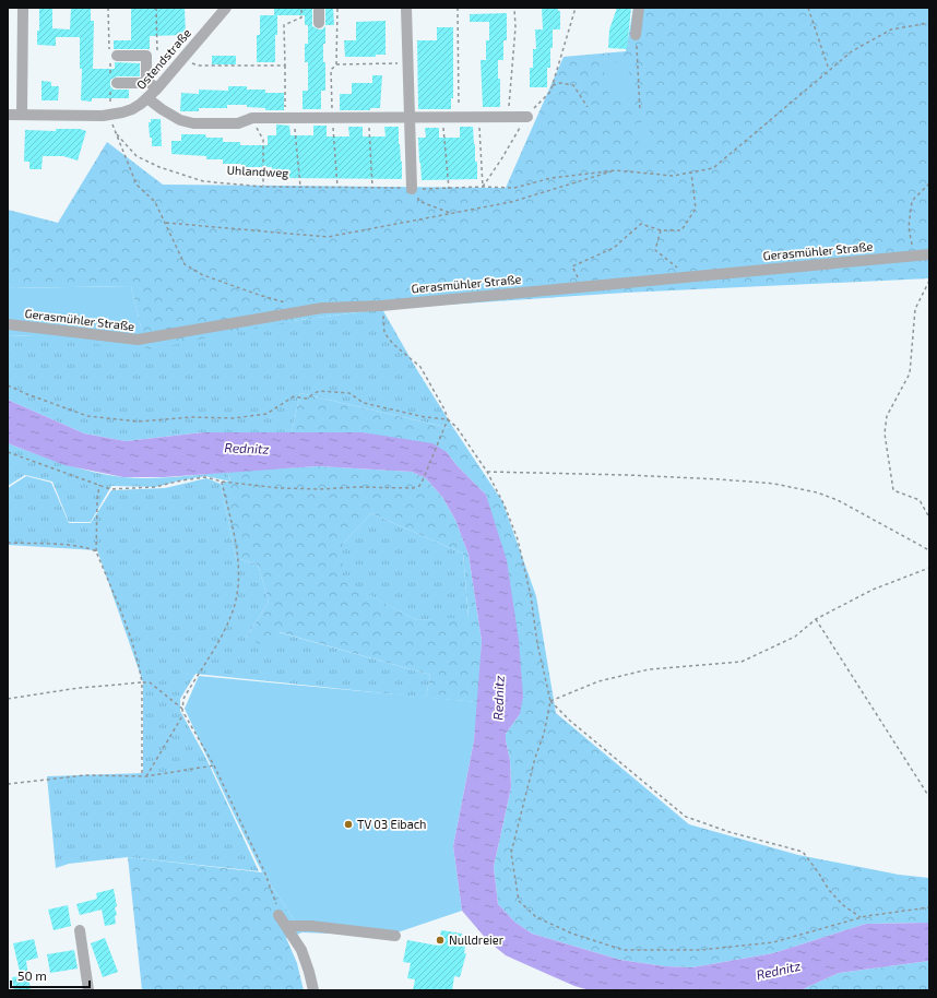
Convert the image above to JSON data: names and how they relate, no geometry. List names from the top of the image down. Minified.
{"streets":{"street":["Ostendstraße","Gerasmühler Straße"],"path":["Uhlandweg"]},"water":["Rednitz"],"places":["TV 03 Eibach","Nulldreier"],"scale_bar":"50 m"}
